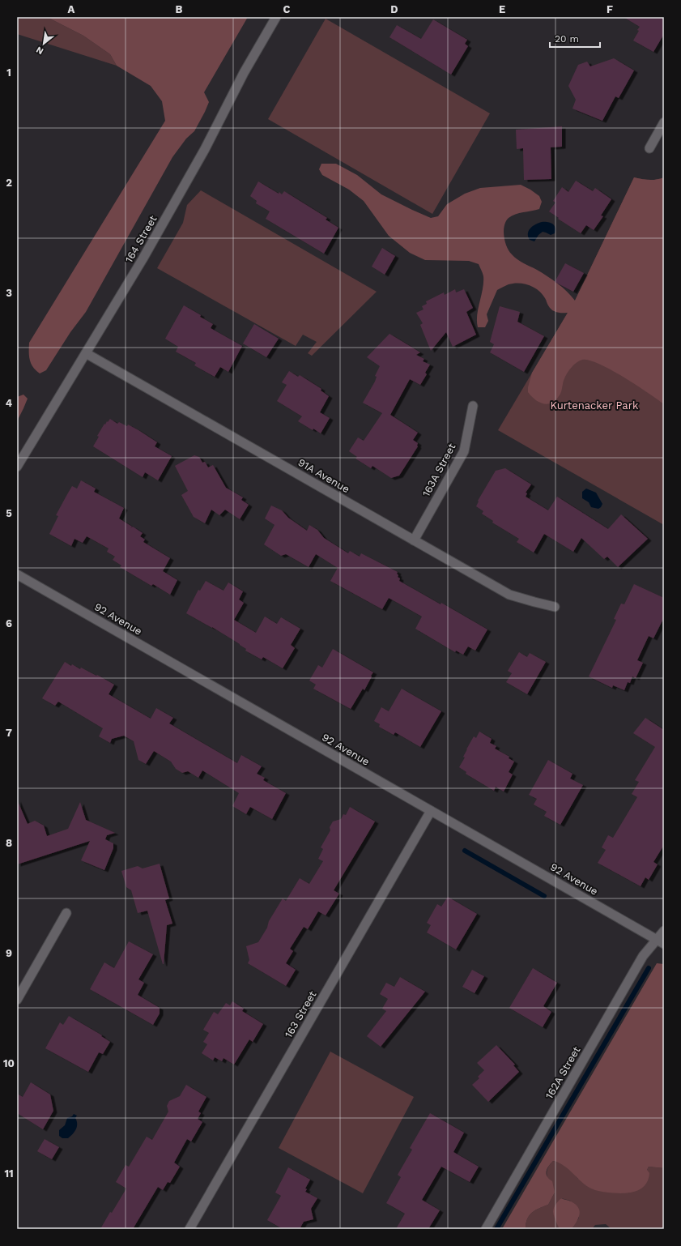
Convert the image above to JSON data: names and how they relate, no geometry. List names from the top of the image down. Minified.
{"streets":{"street":["164 Street","163A Street","91A Avenue","92 Avenue","163 Street","162A Street"]},"crossings":[["164 Street","91A Avenue"],["163A Street","91A Avenue"],["92 Avenue","163 Street"],["92 Avenue","162A Street"]],"parks":["Kurtenacker Park"],"scale_bar":"20 m","north":"bottom left","grid":{"columns":["A","B","C","D","E","F"],"rows":["1","2","3","4","5","6","7","8","9","10","11"]}}
